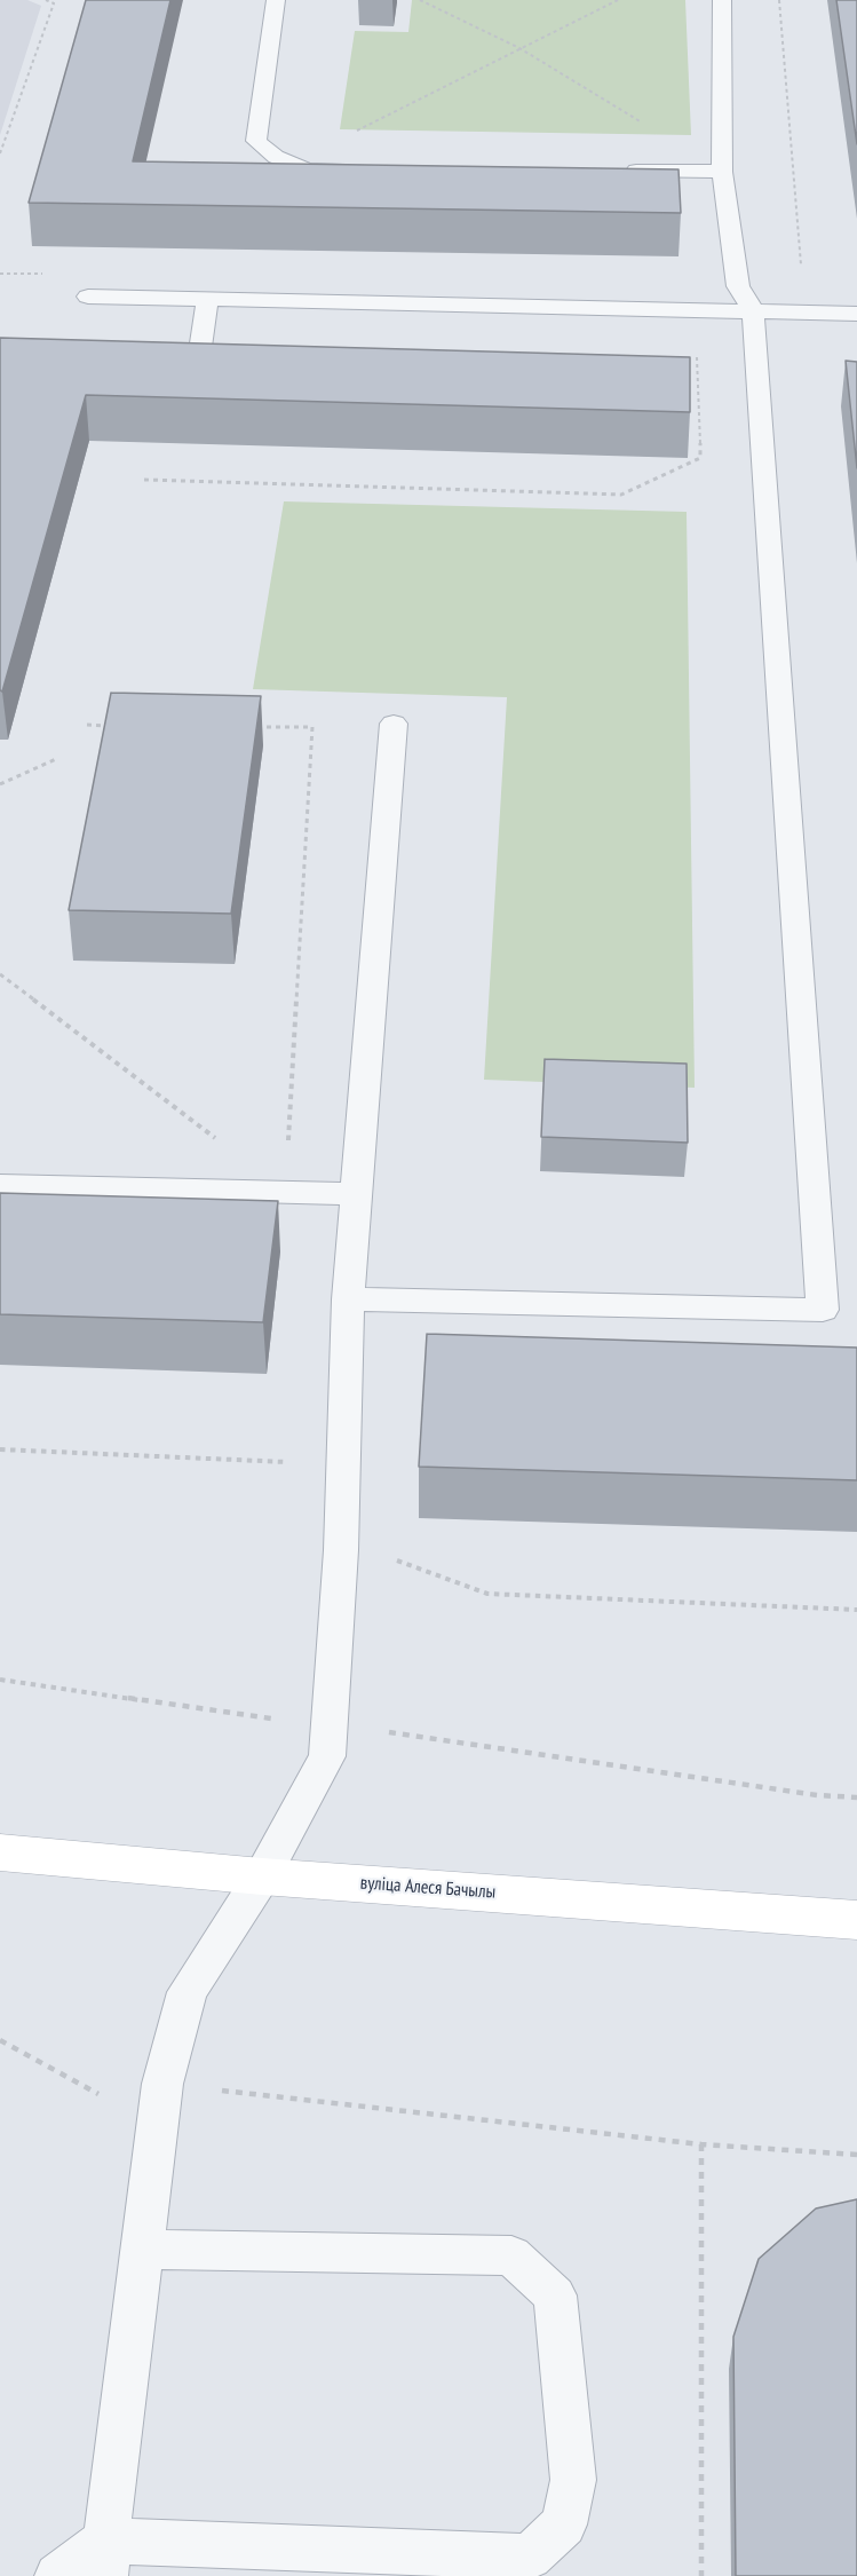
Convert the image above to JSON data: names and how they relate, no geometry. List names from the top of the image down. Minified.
{"streets":{"street":["вуліца Алеся Бачылы"]}}
